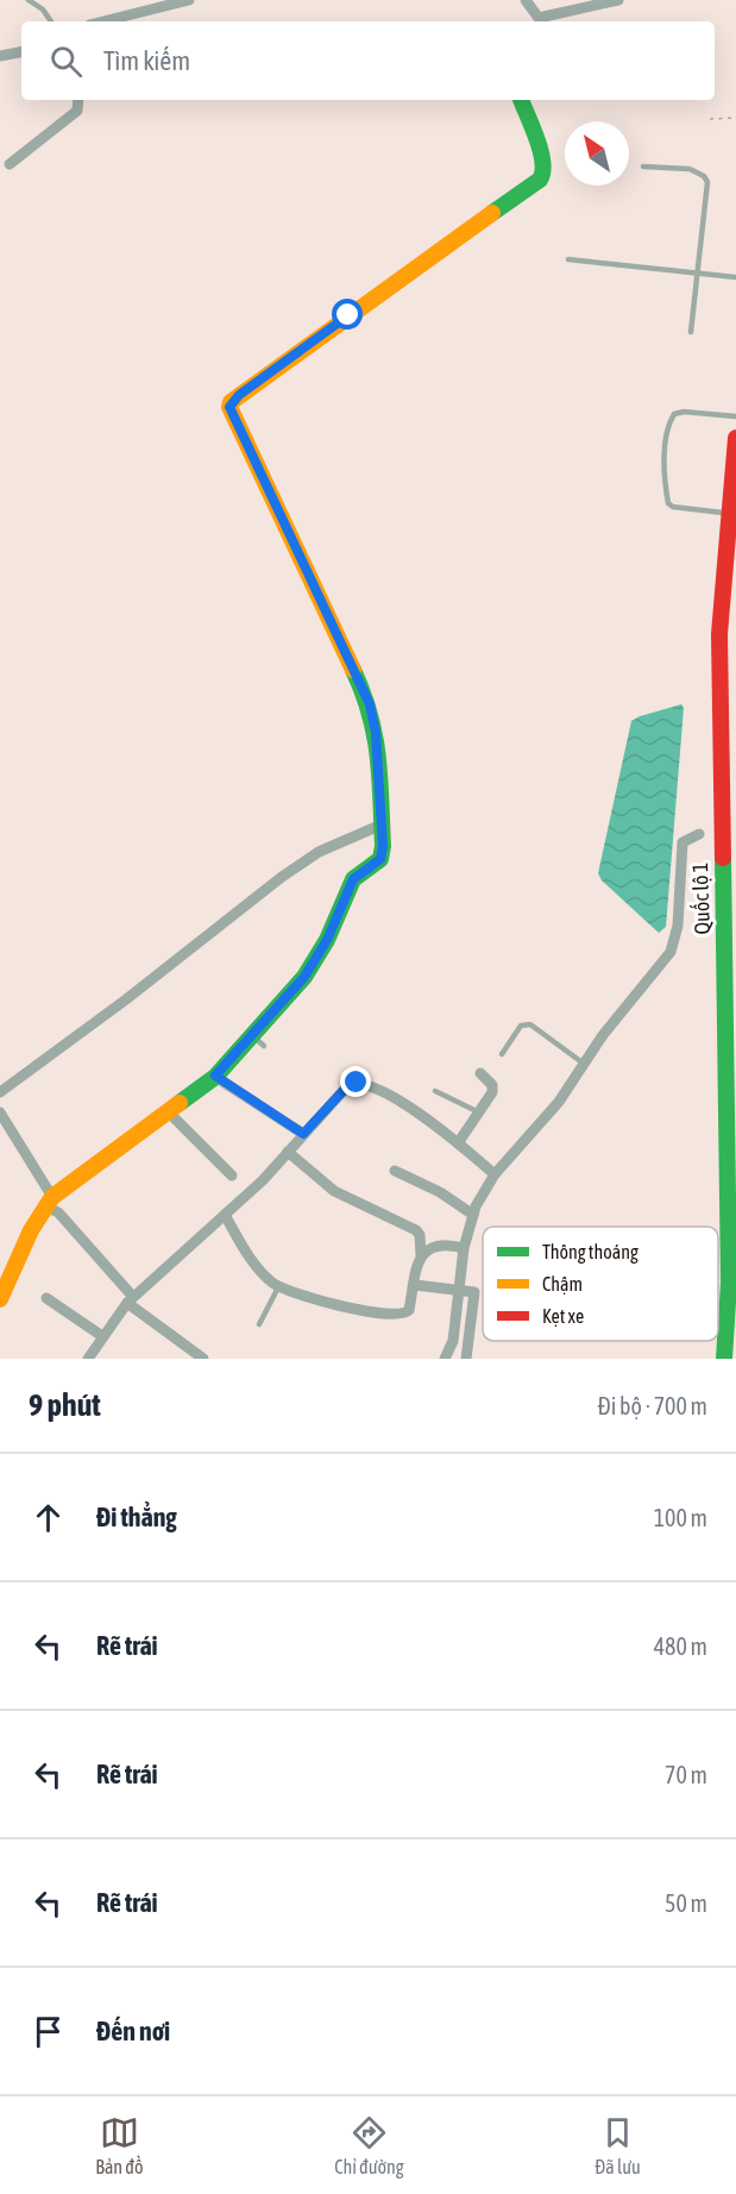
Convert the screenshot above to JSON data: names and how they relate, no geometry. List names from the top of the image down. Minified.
{"streets":{"main road":["Quốc lộ 1"]},"legend":["Thông thoáng","Chậm","Kẹt xe"],"north":"top left","page":{"search":"Tìm kiếm","heading":["9 phút","Đi bộ · 700 m"],"list":[["Đi thẳng","100 m"],["Rẽ trái","480 m"],["Rẽ trái","70 m"],["Rẽ trái","50 m"],"Đến nơi"],"nav":["Bản đồ","Chỉ đường","Đã lưu"]}}
